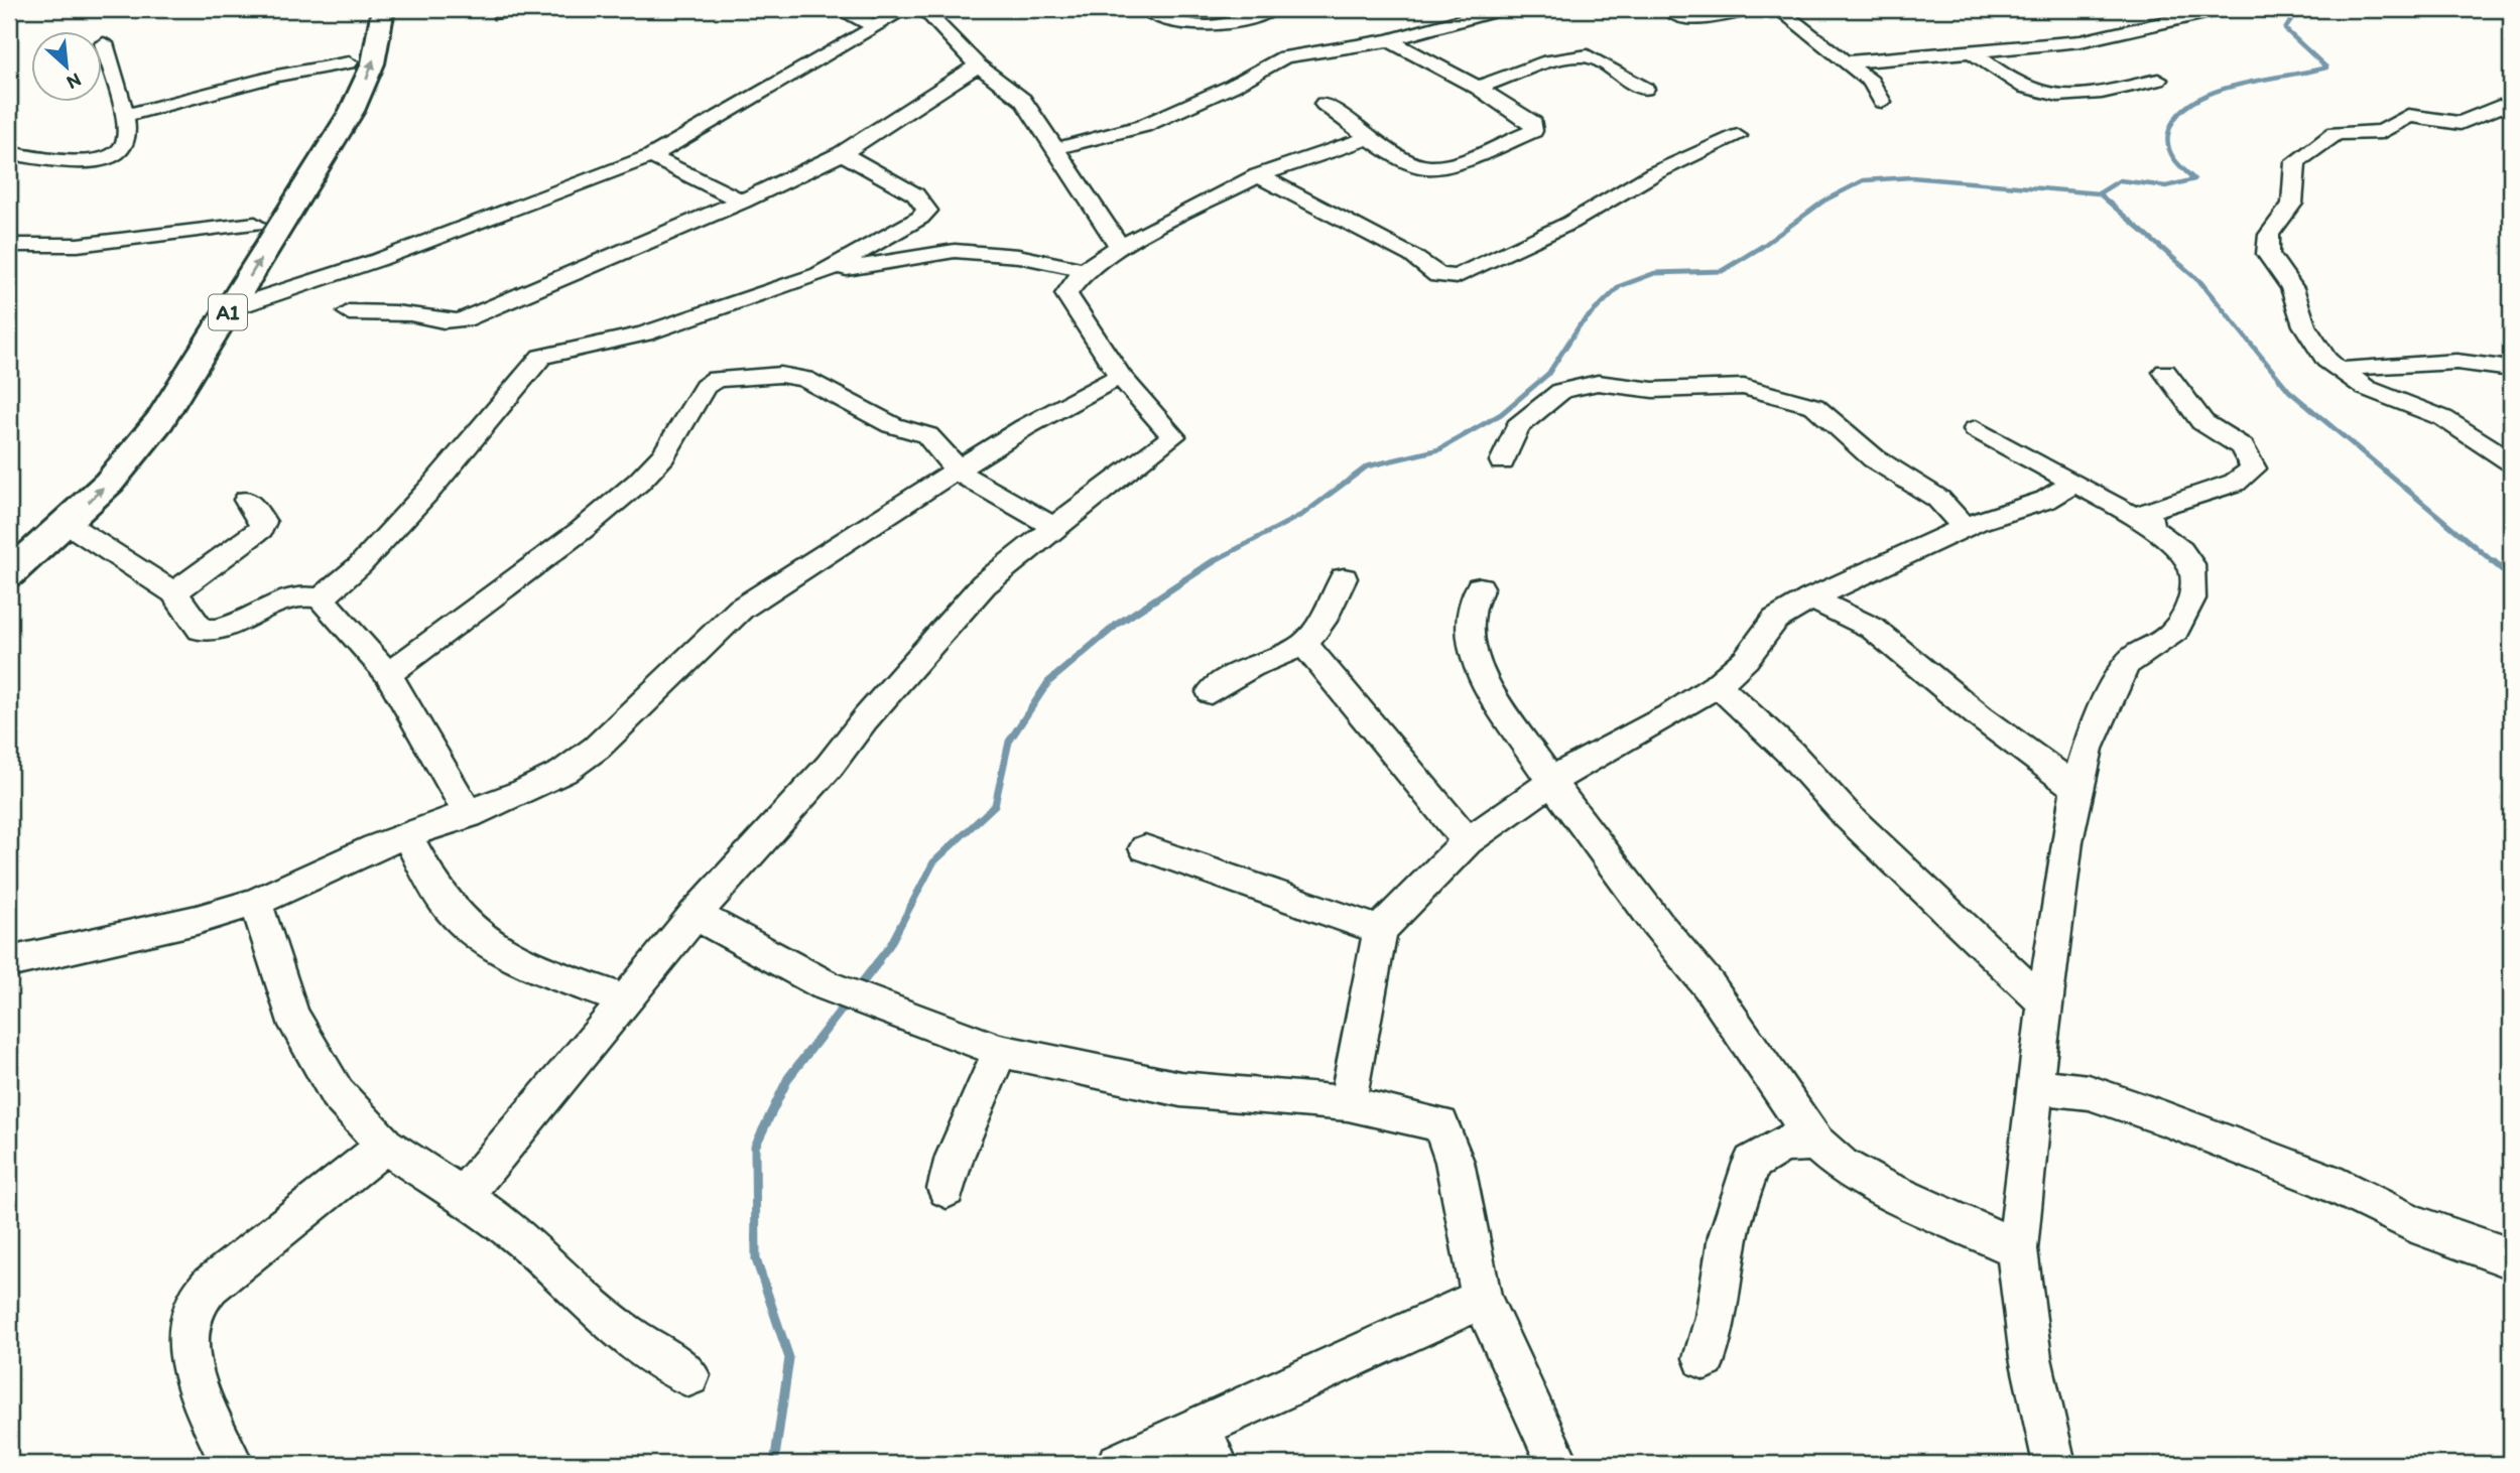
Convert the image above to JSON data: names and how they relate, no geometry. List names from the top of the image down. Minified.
{"streets":{"highway":["A1"]},"north":"bottom right"}
